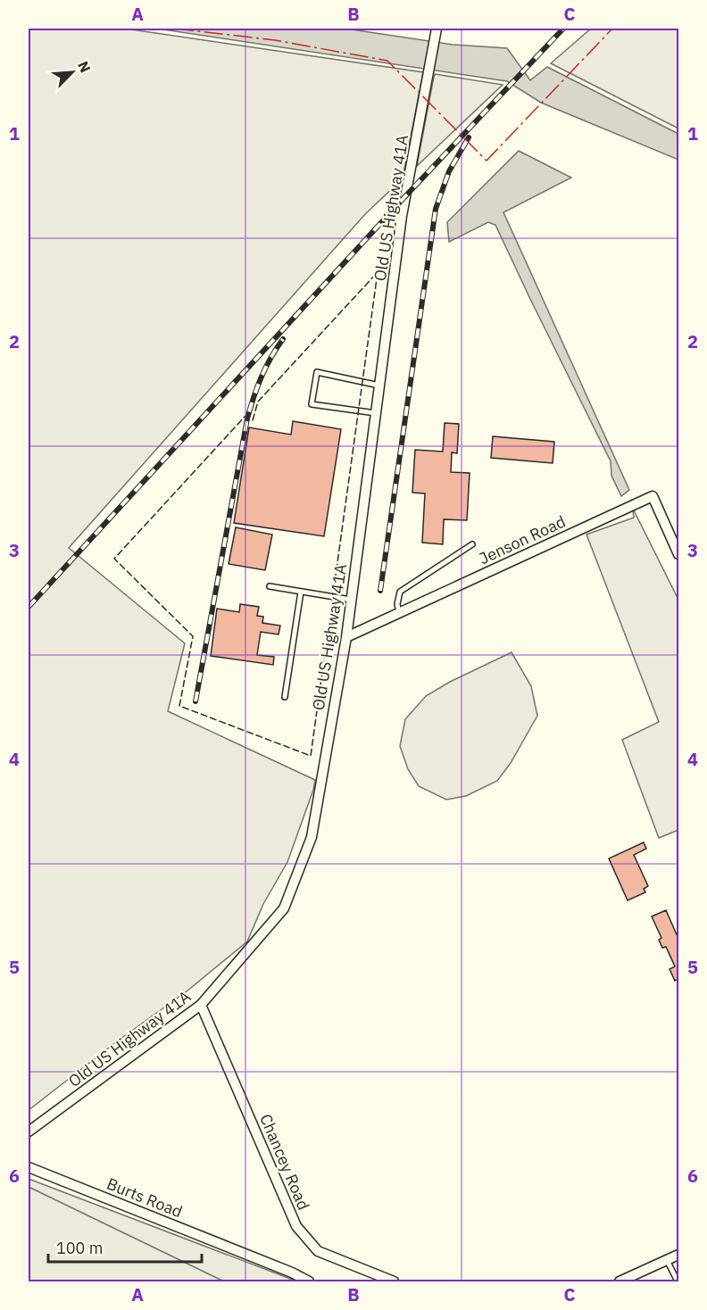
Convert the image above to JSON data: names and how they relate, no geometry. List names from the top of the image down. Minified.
{"streets":{"street":["Old US Highway 41A","Jenson Road","Chancey Road","Burts Road"]},"crossings":[["Old US Highway 41A","Jenson Road"],["Old US Highway 41A","Chancey Road"]],"scale_bar":"100 m","north":"top right","grid":{"columns":["A","B","C"],"rows":["1","2","3","4","5","6"]}}
